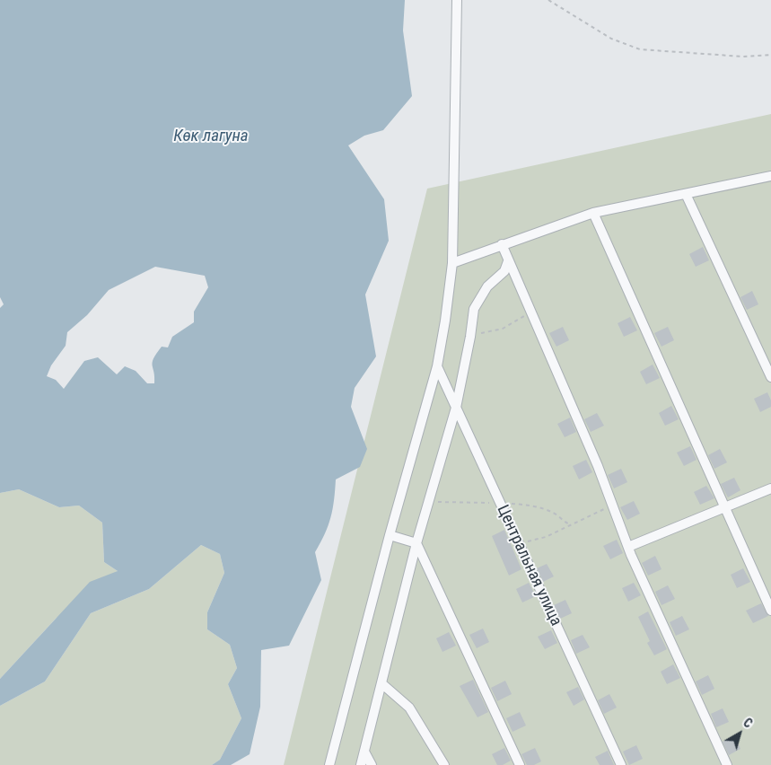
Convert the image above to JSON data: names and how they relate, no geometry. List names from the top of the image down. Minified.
{"streets":{"street":["Центральная улица"]},"water":["Көк лагуна"],"north":"top right"}
